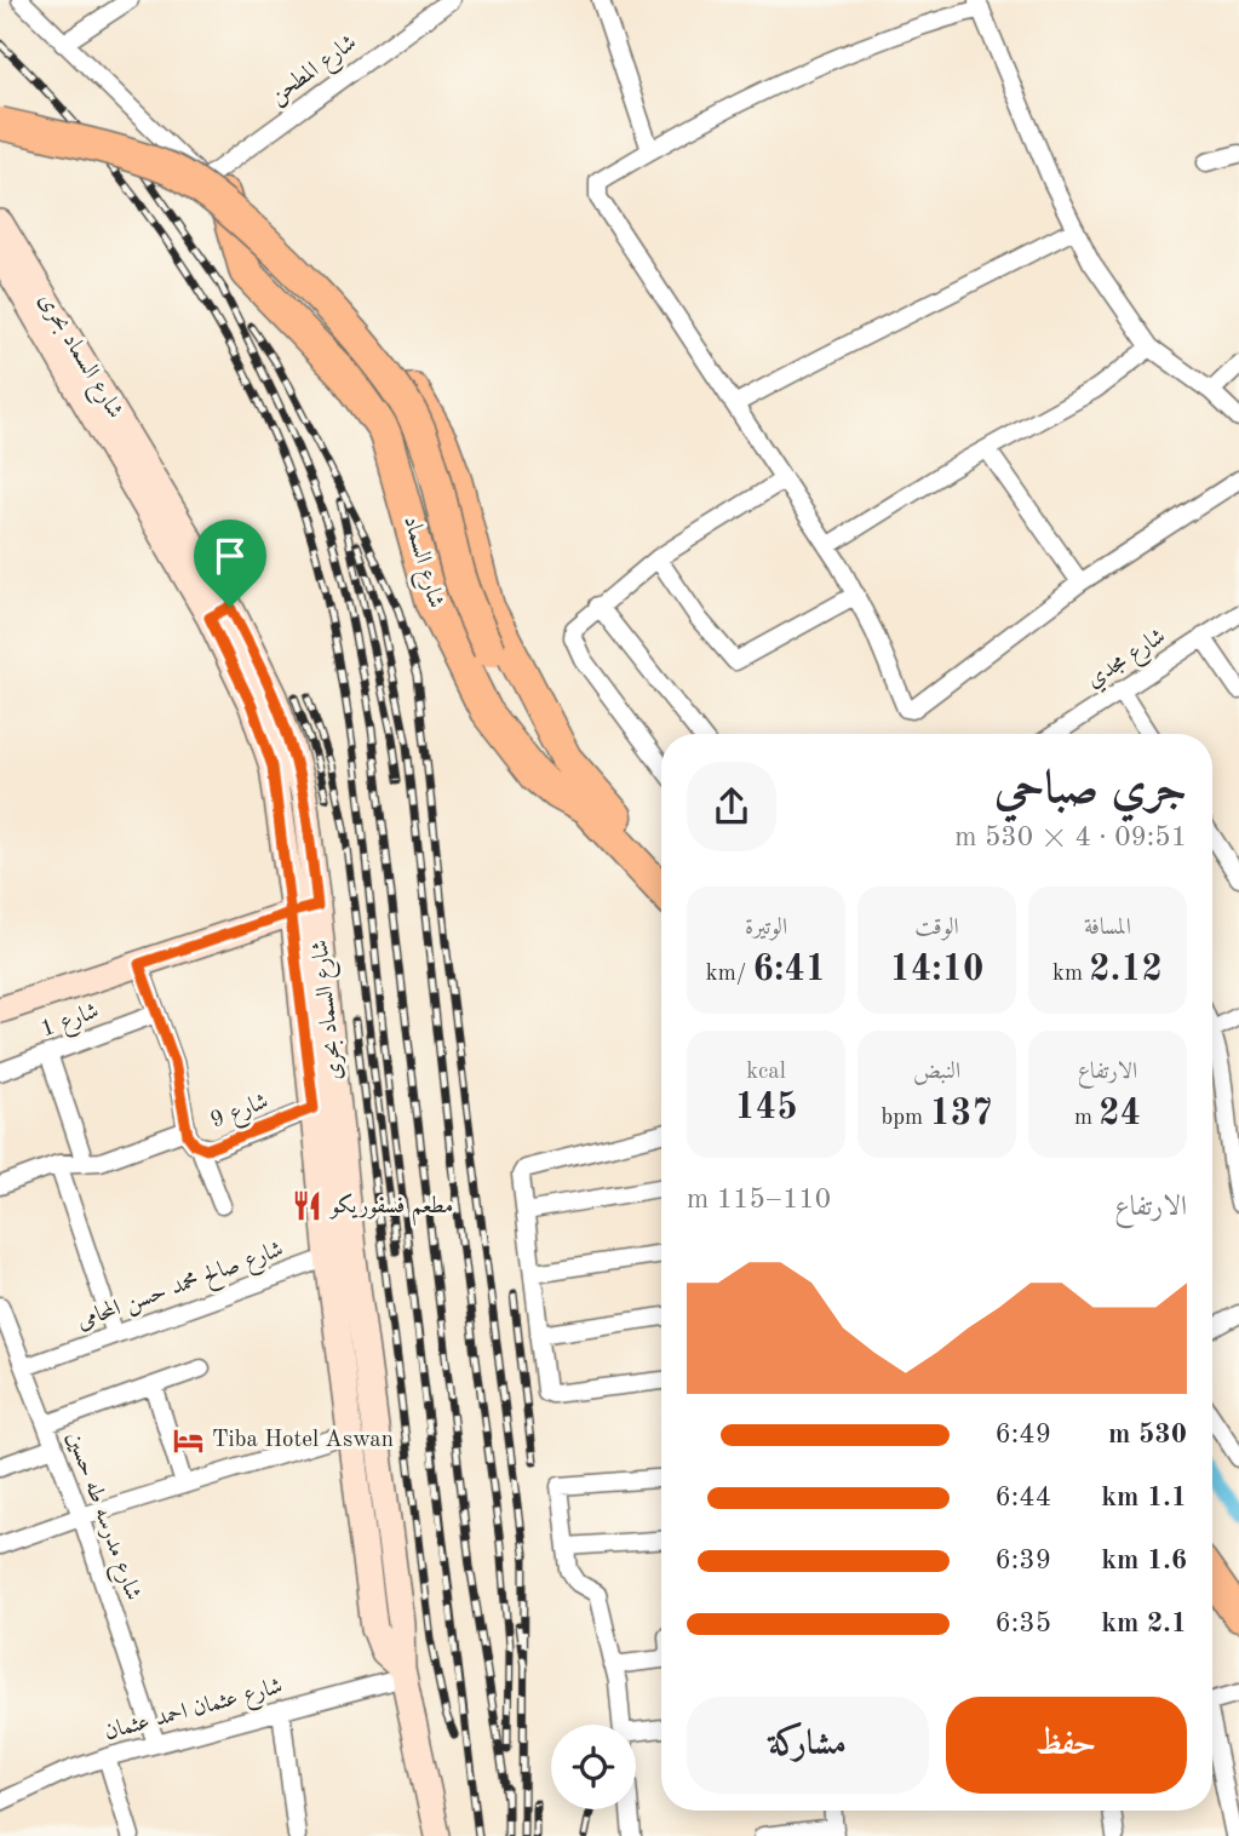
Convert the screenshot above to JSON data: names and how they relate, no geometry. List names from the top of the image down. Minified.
{"streets":{"highway":["شارع السماد"],"street":["شارع المطحن","شارع السماد بحرى","شارع مجدي","شارع 1","شارع 9","شارع صالح محمد حسن المحامى","شارع مدرسه طه حسين","شارع عثمان احمد عثمان"]},"crossings":[["شارع المطحن","شارع السماد"],["شارع السماد بحرى","شارع 9"],["شارع السماد بحرى","شارع صالح محمد حسن المحامى"],["شارع السماد بحرى","شارع عثمان احمد عثمان"],["شارع 1","شارع 9"],["شارع صالح محمد حسن المحامى","شارع مدرسه طه حسين"],["شارع مدرسه طه حسين","شارع عثمان احمد عثمان"]],"places":{"restaurant":["مطعم فسفوريكو"],"hotel":["Tiba Hotel Aswan"]},"page":{"heading":["جري صباحي","09:51 · 4 × 530 m"],"stats":[["المسافة","2.12 km"],["الوقت","14:10"],["الوتيرة","6:41 /km"],["الارتفاع","24 m"],["النبض","137 bpm"],["kcal","145"]],"chart":["الارتفاع","110–115 m"],"list":[{"name":"530 m","note":"6:49"},{"name":"1.1 km","note":"6:44"},{"name":"1.6 km","note":"6:39"},{"name":"2.1 km","note":"6:35"}],"buttons":["حفظ","مشاركة"]}}
